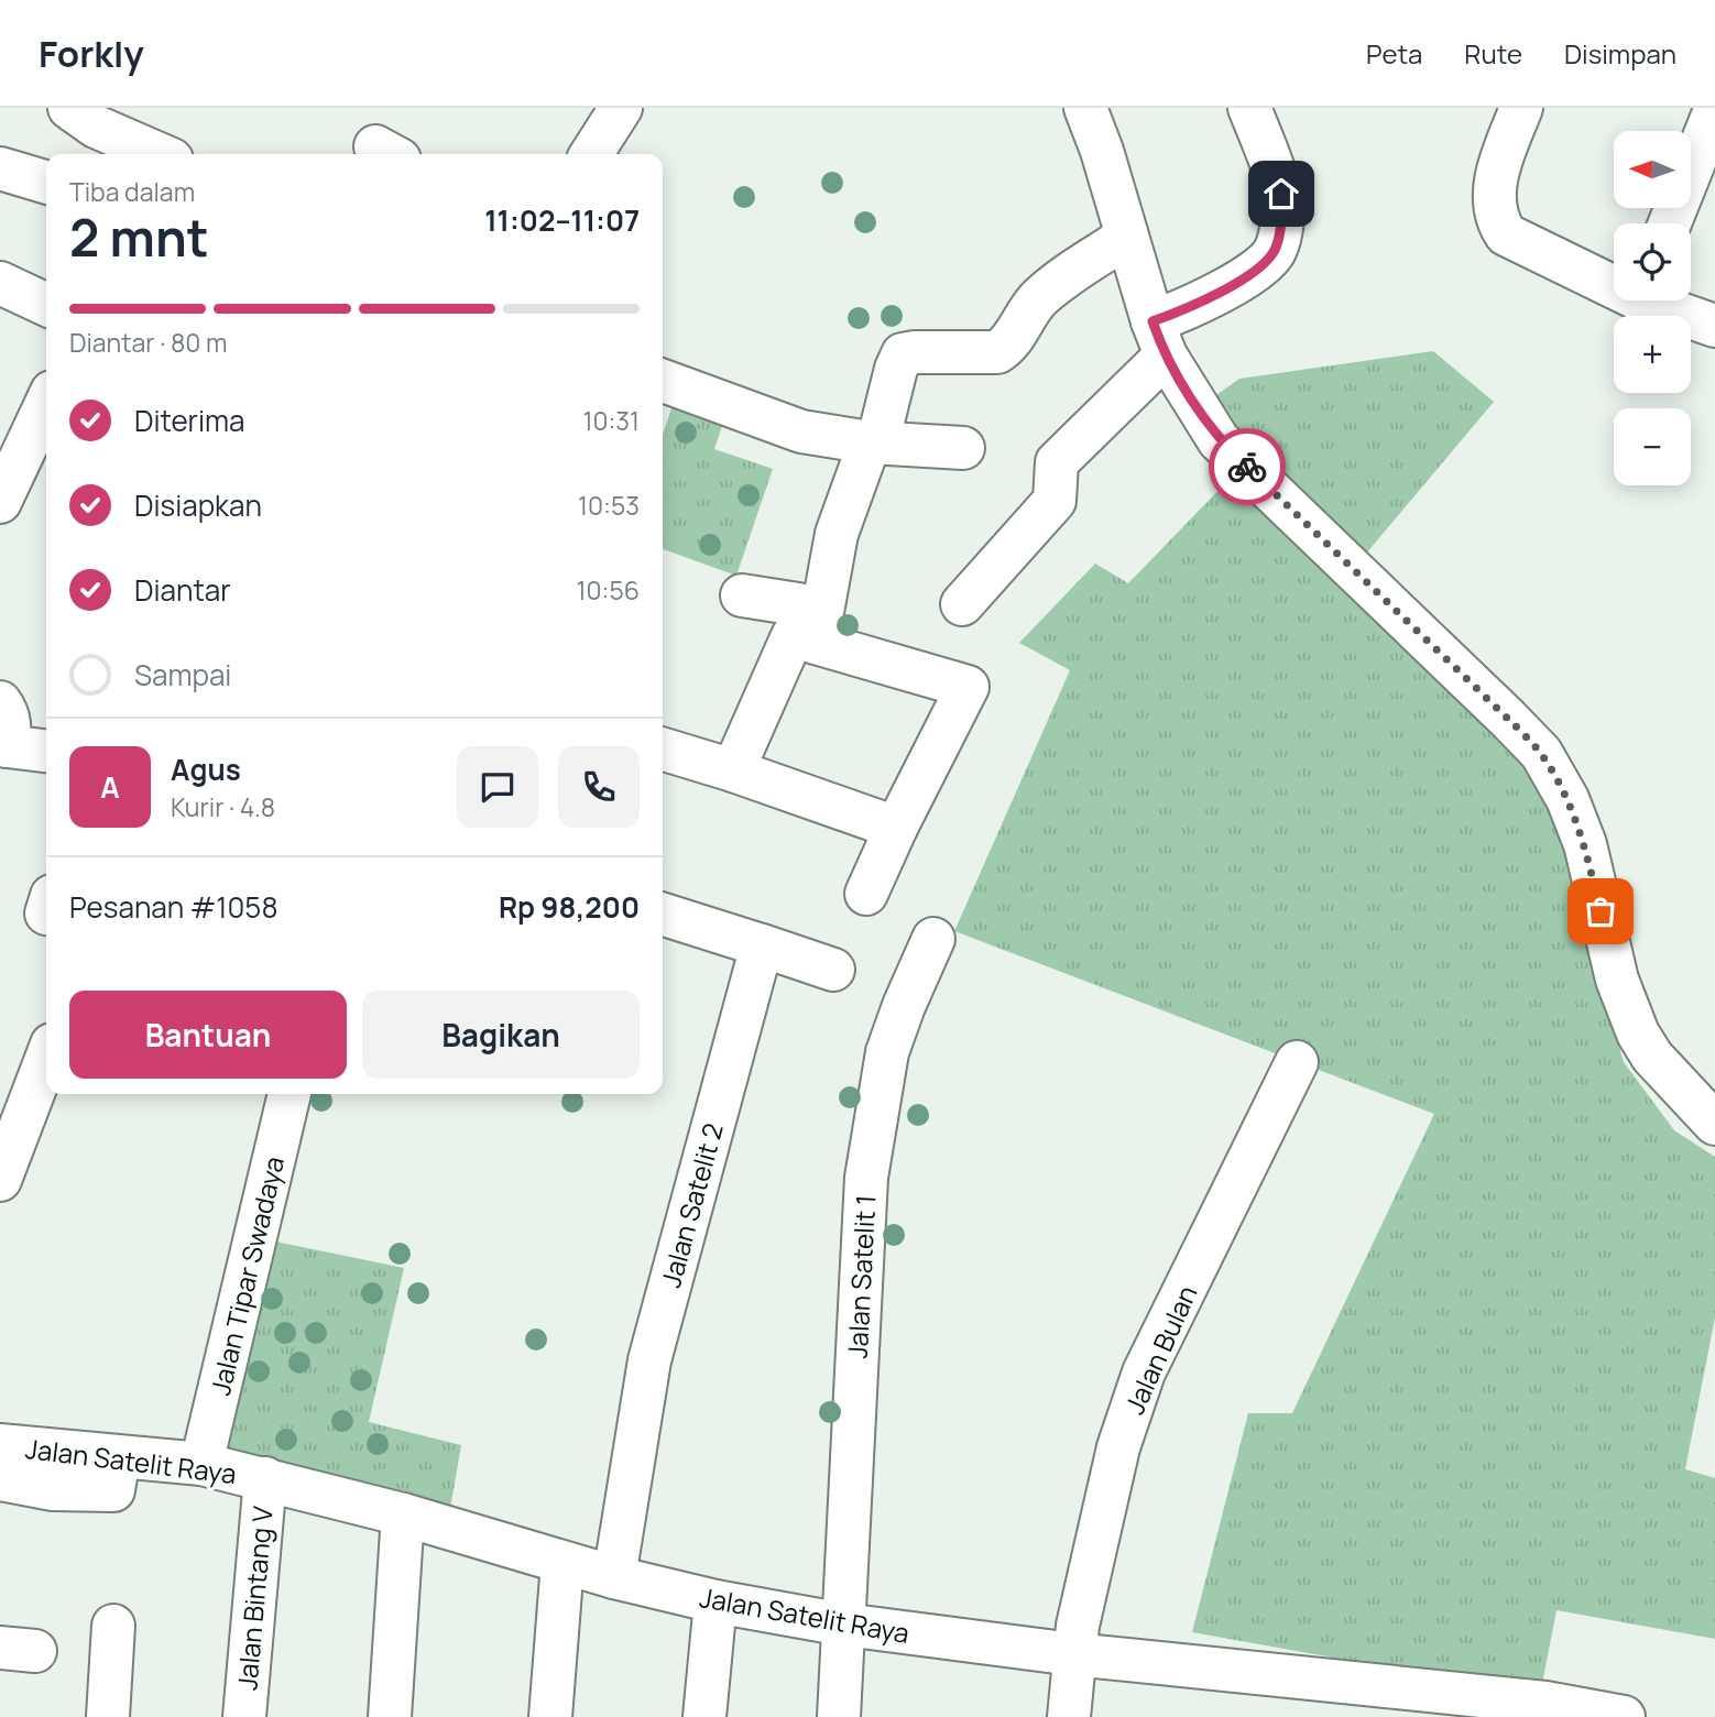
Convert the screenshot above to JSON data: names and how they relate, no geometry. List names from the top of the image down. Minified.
{"streets":{"street":["Jalan Satelit 2","Jalan Tipar Swadaya","Jalan Satelit 1","Jalan Bulan","Jalan Satelit Raya","Jalan Bintang V"]},"crossings":[["Jalan Satelit 2","Jalan Satelit Raya"],["Jalan Tipar Swadaya","Jalan Satelit Raya"],["Jalan Satelit 1","Jalan Satelit Raya"],["Jalan Bulan","Jalan Satelit Raya"],["Jalan Satelit Raya","Jalan Bintang V"]],"north":"left","page":{"header":"Forkly","nav":["Peta","Rute","Disimpan"],"map_buttons":["+","−"],"heading":["2 mnt","Tiba dalam","11:02–11:07"],"panel":["Agus","Kurir · 4.8","Pesanan #1058","Rp 98,200"],"bar":"Diantar · 80 m","list":[["Diterima","10:31"],["Disiapkan","10:53"],["Diantar","10:56"],"Sampai"],"round":"A","buttons":["Bantuan","Bagikan"]}}
